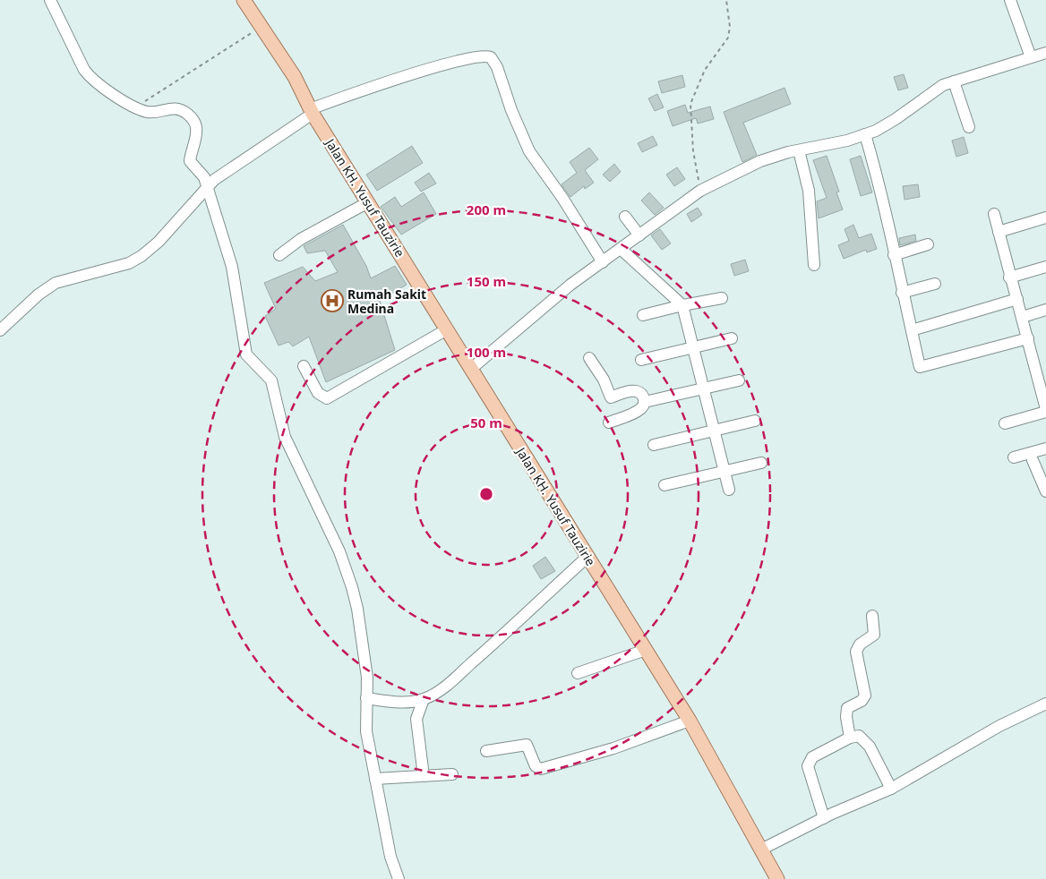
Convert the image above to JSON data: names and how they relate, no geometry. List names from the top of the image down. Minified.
{"streets":{"main road":["Jalan KH. Yusuf Tauzirie"]},"places":{"hospital":["Rumah Sakit Medina"]},"rings":["200 m","150 m","100 m","50 m"]}
